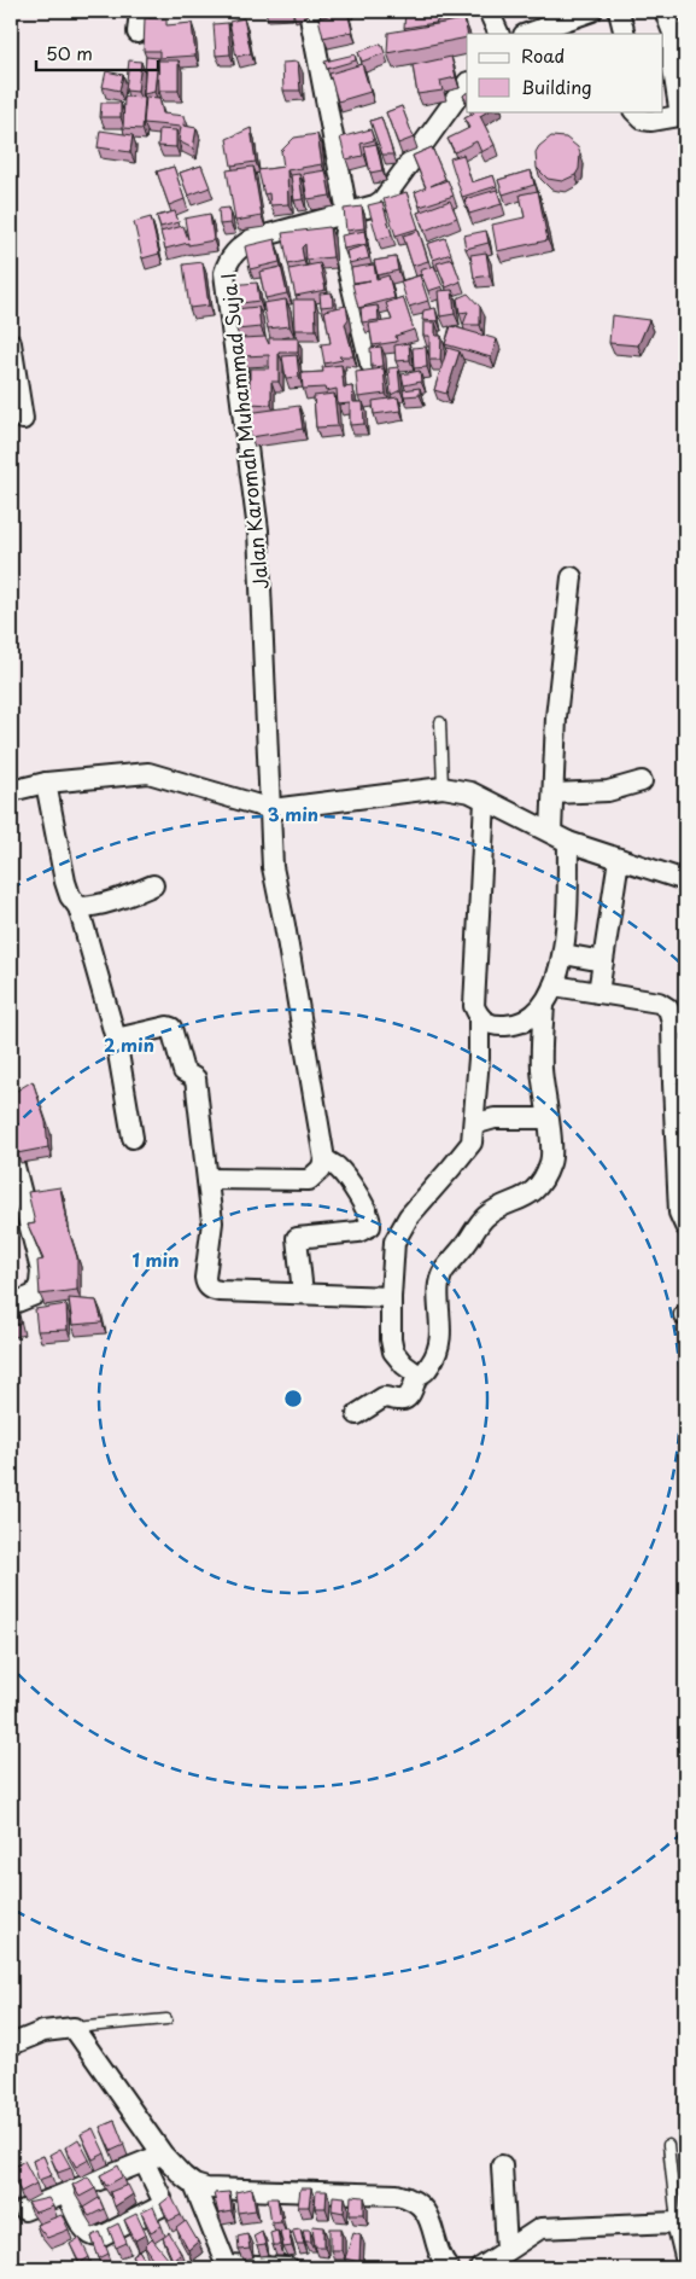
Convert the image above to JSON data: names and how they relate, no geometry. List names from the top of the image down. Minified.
{"streets":{"street":["Jalan Karomah Muhammad Suja I"]},"legend":["Road","Building"],"scale_bar":"50 m","rings":["3 min","2 min","1 min"]}
